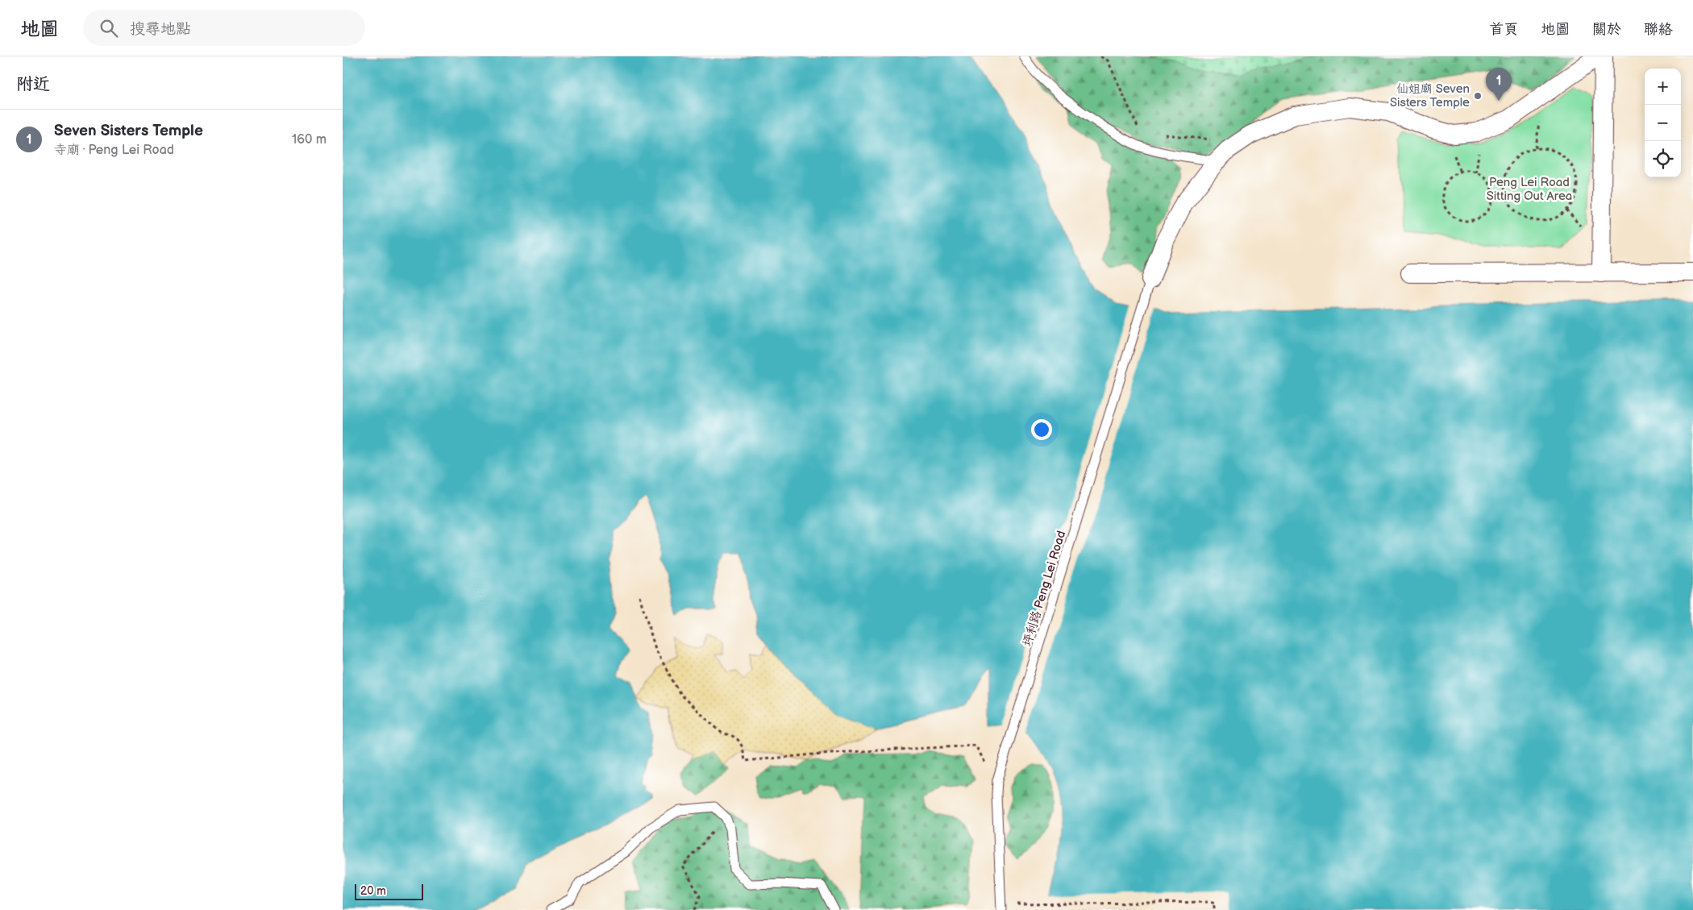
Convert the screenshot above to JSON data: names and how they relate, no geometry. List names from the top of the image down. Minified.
{"streets":{"lane":["坪利路 Peng Lei Road"]},"parks":["Peng Lei Road Sitting Out Area"],"places":["仙姐廟 Seven Sisters Temple"],"scale_bar":"20 m","page":{"header":"地圖","search":"搜尋地點","nav":["首頁","地圖","關於","聯絡"],"heading":"附近","pins":"1","map_buttons":["+","−"],"list":[{"mark":"1","name":"Seven Sisters Temple","note":"寺廟 · Peng Lei Road","value":"160 m"}],"scale":"20 m"}}
